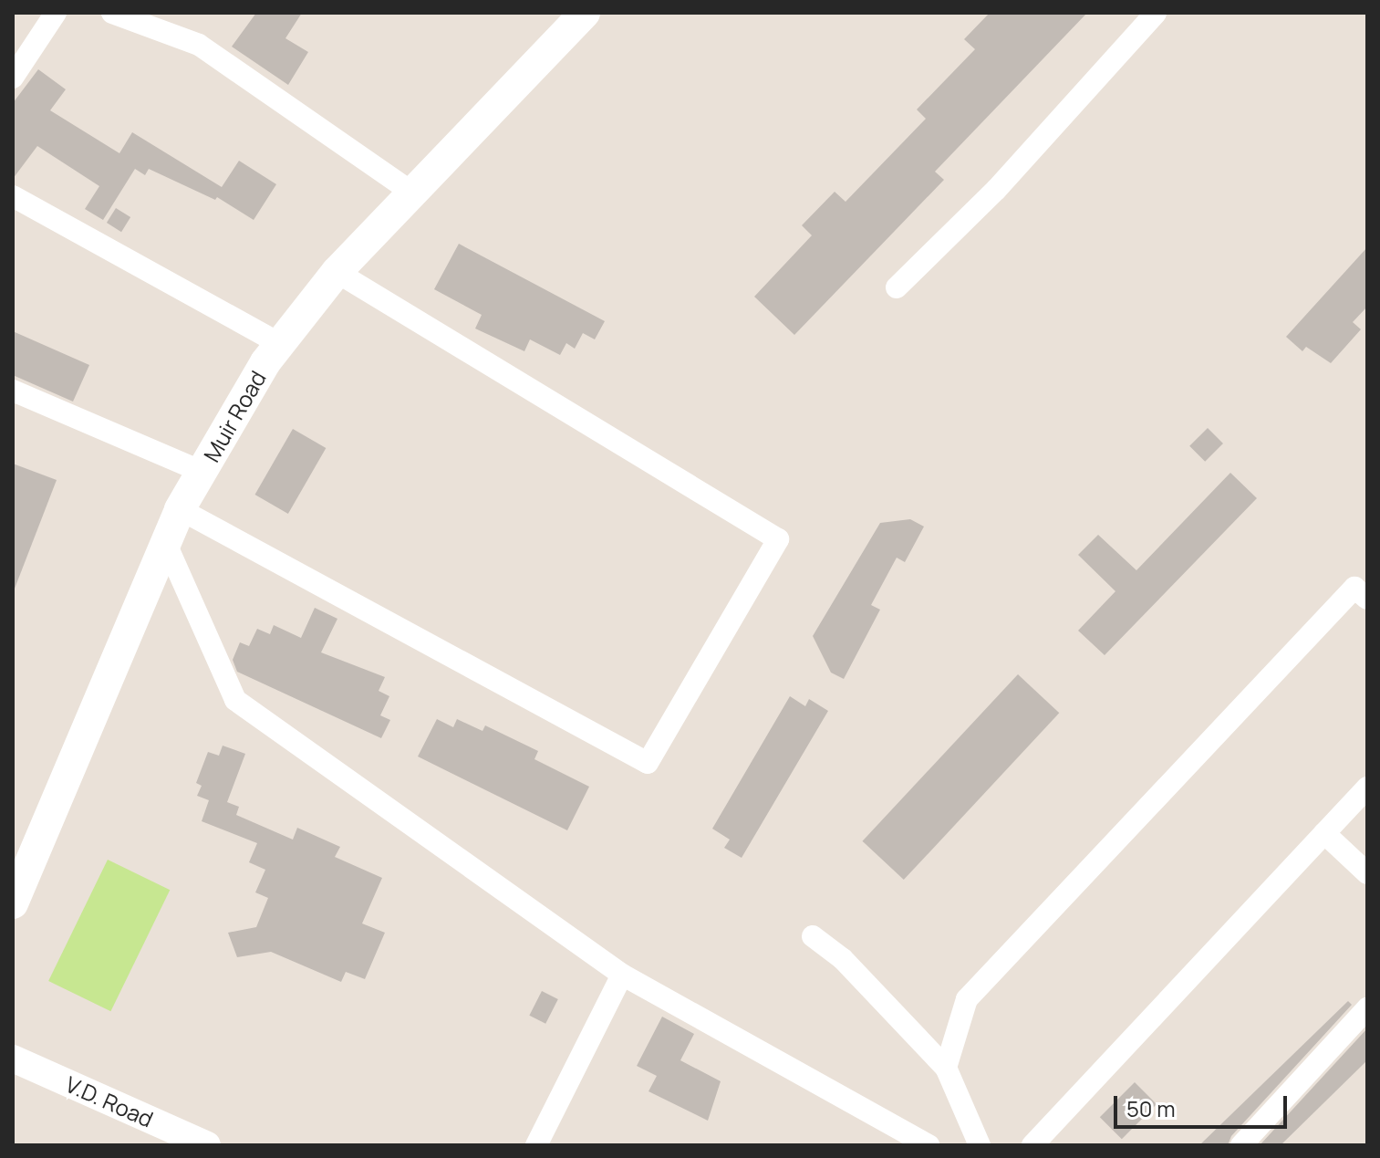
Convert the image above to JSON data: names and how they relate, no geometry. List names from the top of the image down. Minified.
{"streets":{"main road":["Muir Road"],"street":["V.D. Road"]},"scale_bar":"50 m"}
